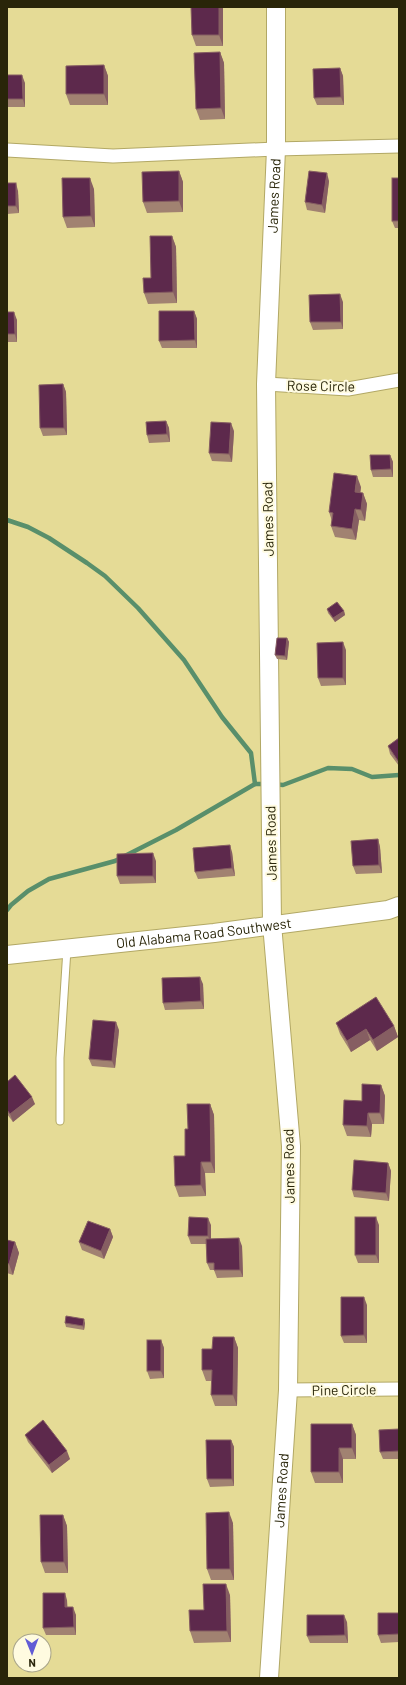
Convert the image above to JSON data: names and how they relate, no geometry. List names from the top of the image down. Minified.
{"streets":{"street":["James Road","Rose Circle","Old Alabama Road Southwest","Pine Circle"]},"crossings":[["James Road","Rose Circle"],["James Road","Old Alabama Road Southwest"],["James Road","Pine Circle"]],"north":"bottom"}
